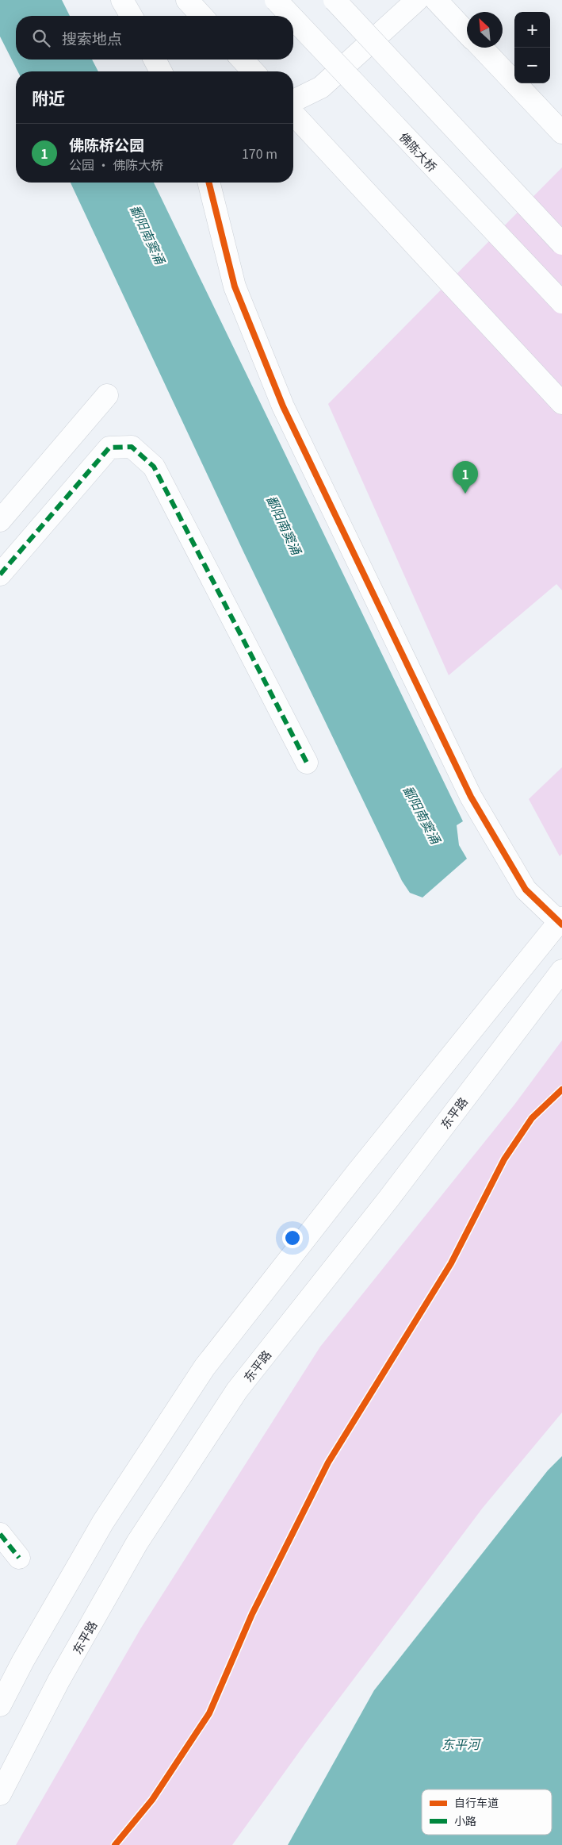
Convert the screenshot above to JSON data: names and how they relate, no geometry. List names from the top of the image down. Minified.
{"streets":{"main road":["佛陈大桥","东平路"]},"water":["鄱阳南窦涌","东平河"],"legend":["自行车道","小路"],"north":"top left","page":{"map_buttons":["+","−"],"search":"搜索地点","heading":"附近","list":[{"mark":"1","name":"佛陈桥公园","note":"公园 · 佛陈大桥","value":"170 m"}],"pins":"1"}}
